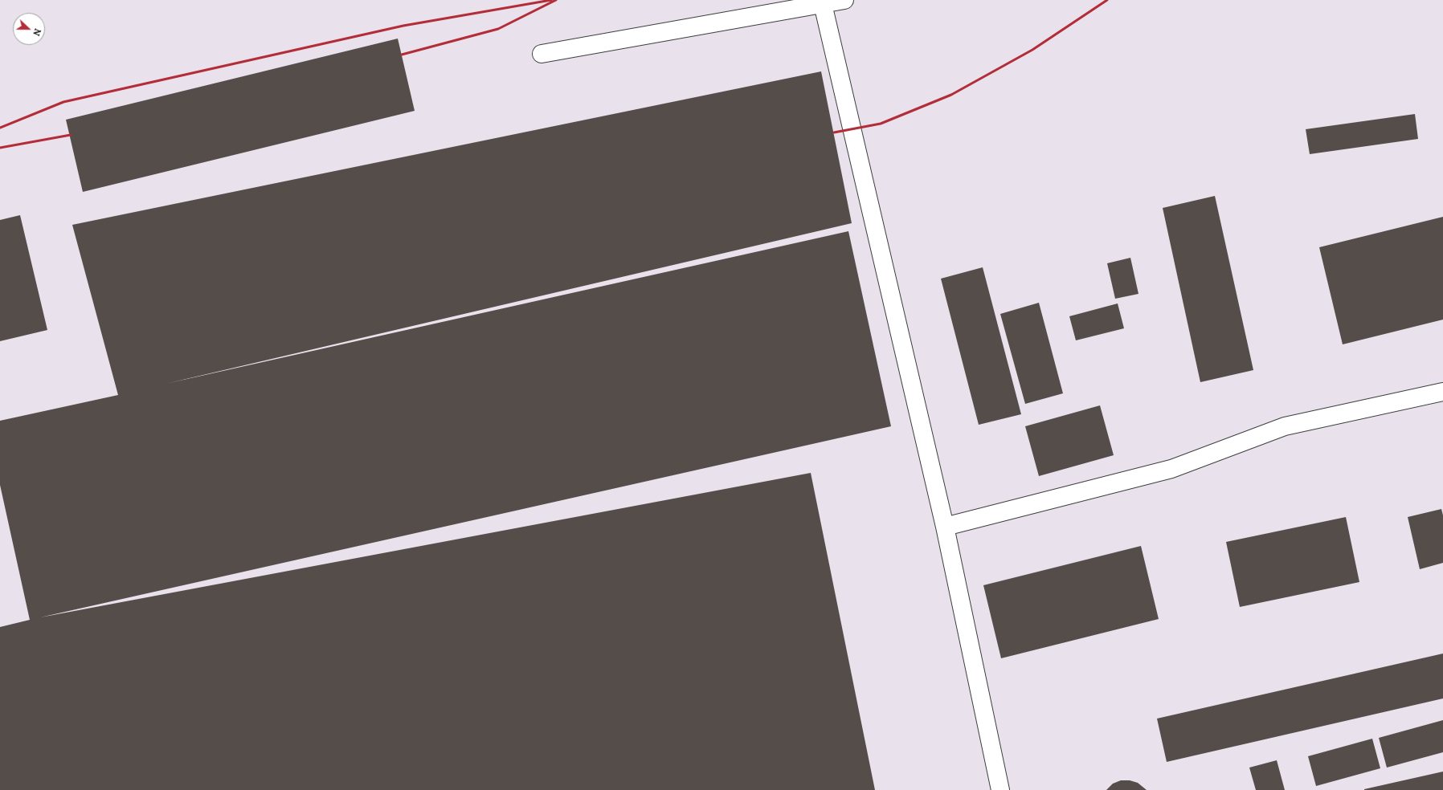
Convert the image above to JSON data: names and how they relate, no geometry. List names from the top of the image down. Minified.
{"north":"right"}
